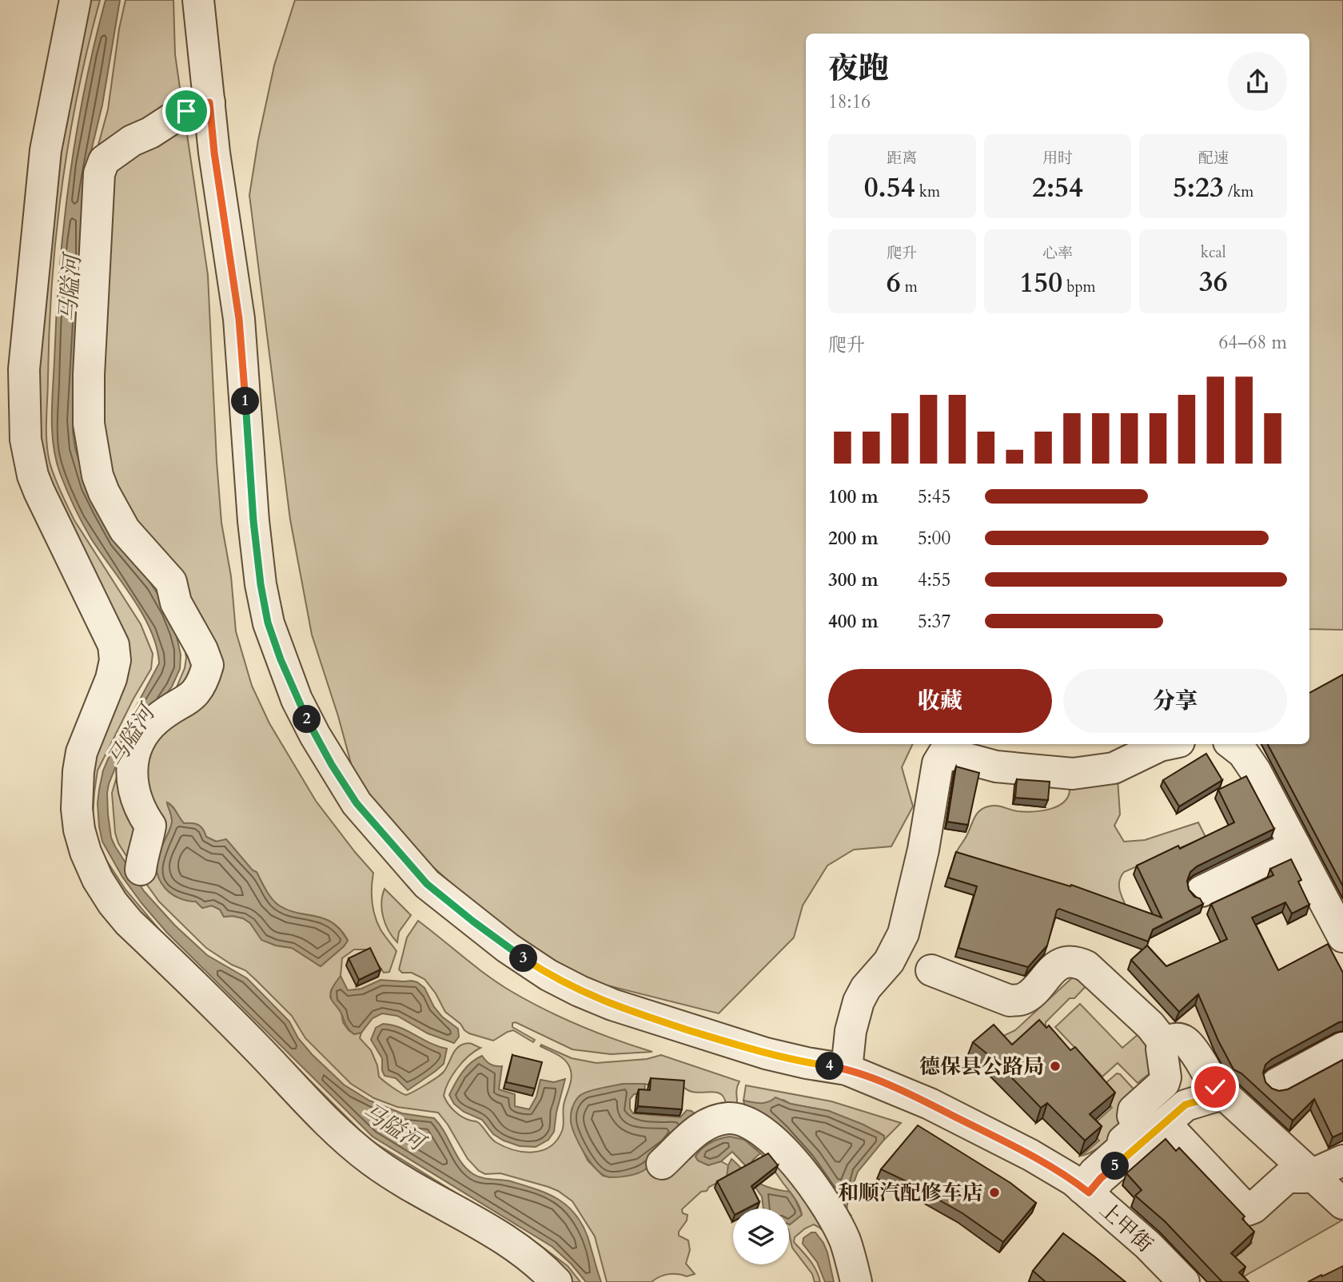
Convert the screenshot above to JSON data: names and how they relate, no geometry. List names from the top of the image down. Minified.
{"streets":{"street":["上甲街"]},"water":["马隘河"],"places":["德保县公路局","和顺汽配修车店"],"page":{"heading":["夜跑","18:16"],"stats":[["距离","0.54 km"],["用时","2:54"],["配速","5:23 /km"],["爬升","6 m"],["心率","150 bpm"],["kcal","36"]],"chart":["爬升","64–68 m"],"pins":["1","2","3","4","5"],"list":[{"name":"100 m","note":"5:45"},{"name":"200 m","note":"5:00"},{"name":"300 m","note":"4:55"},{"name":"400 m","note":"5:37"}],"buttons":["收藏","分享"]}}
